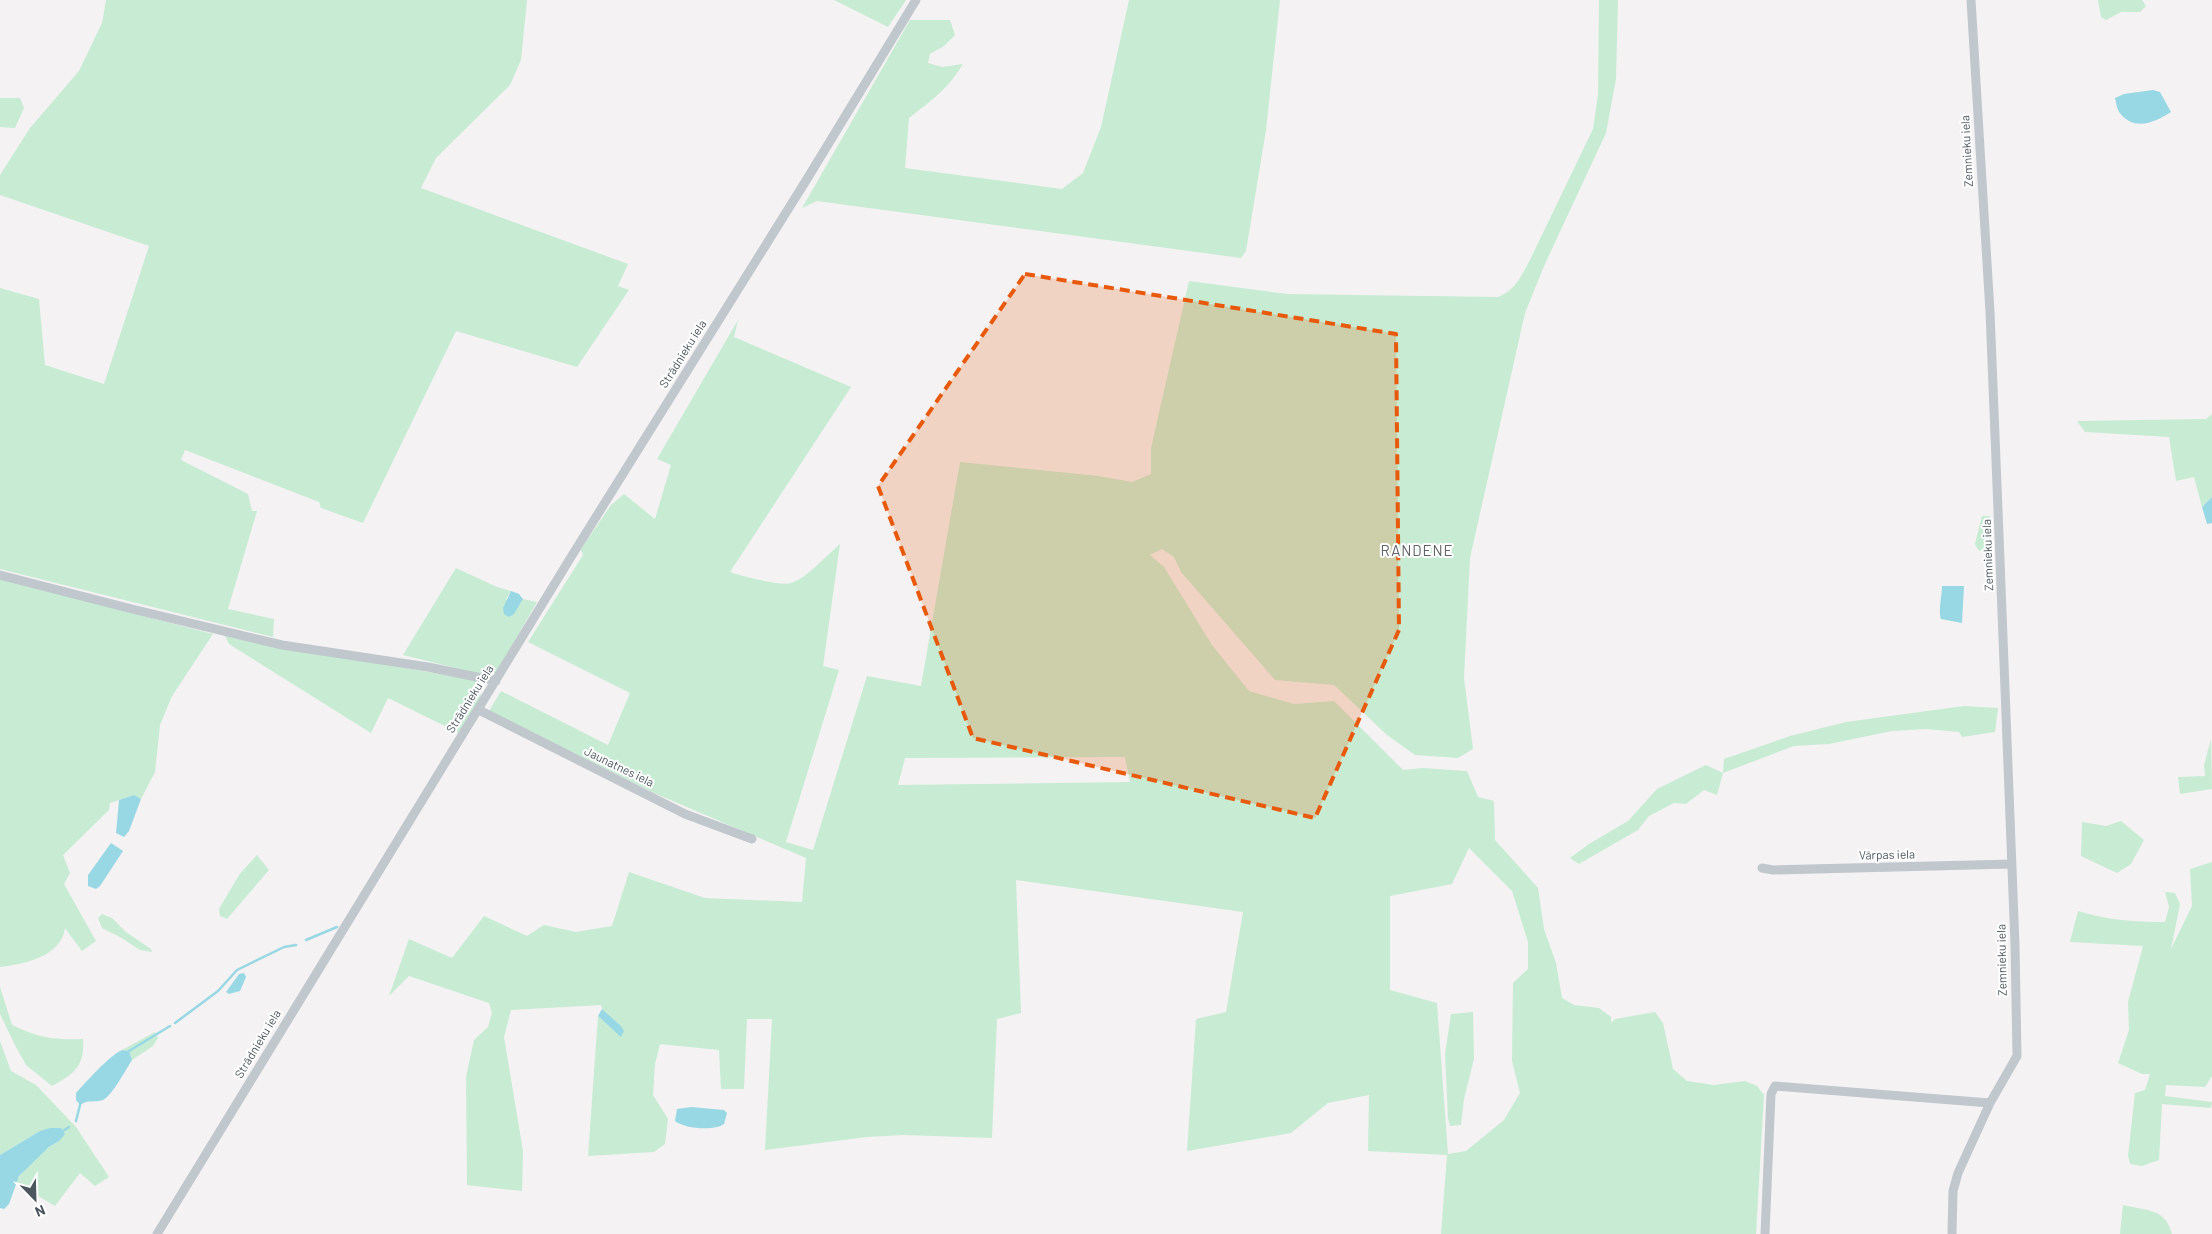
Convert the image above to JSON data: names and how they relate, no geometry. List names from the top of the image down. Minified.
{"streets":{"street":["Zemnieku iela","Strādnieku iela","Jaunatnes iela","Vārpas iela"]},"crossings":[["Zemnieku iela","Vārpas iela"],["Strādnieku iela","Jaunatnes iela"]],"districts":["RANDENE"],"north":"bottom right"}
